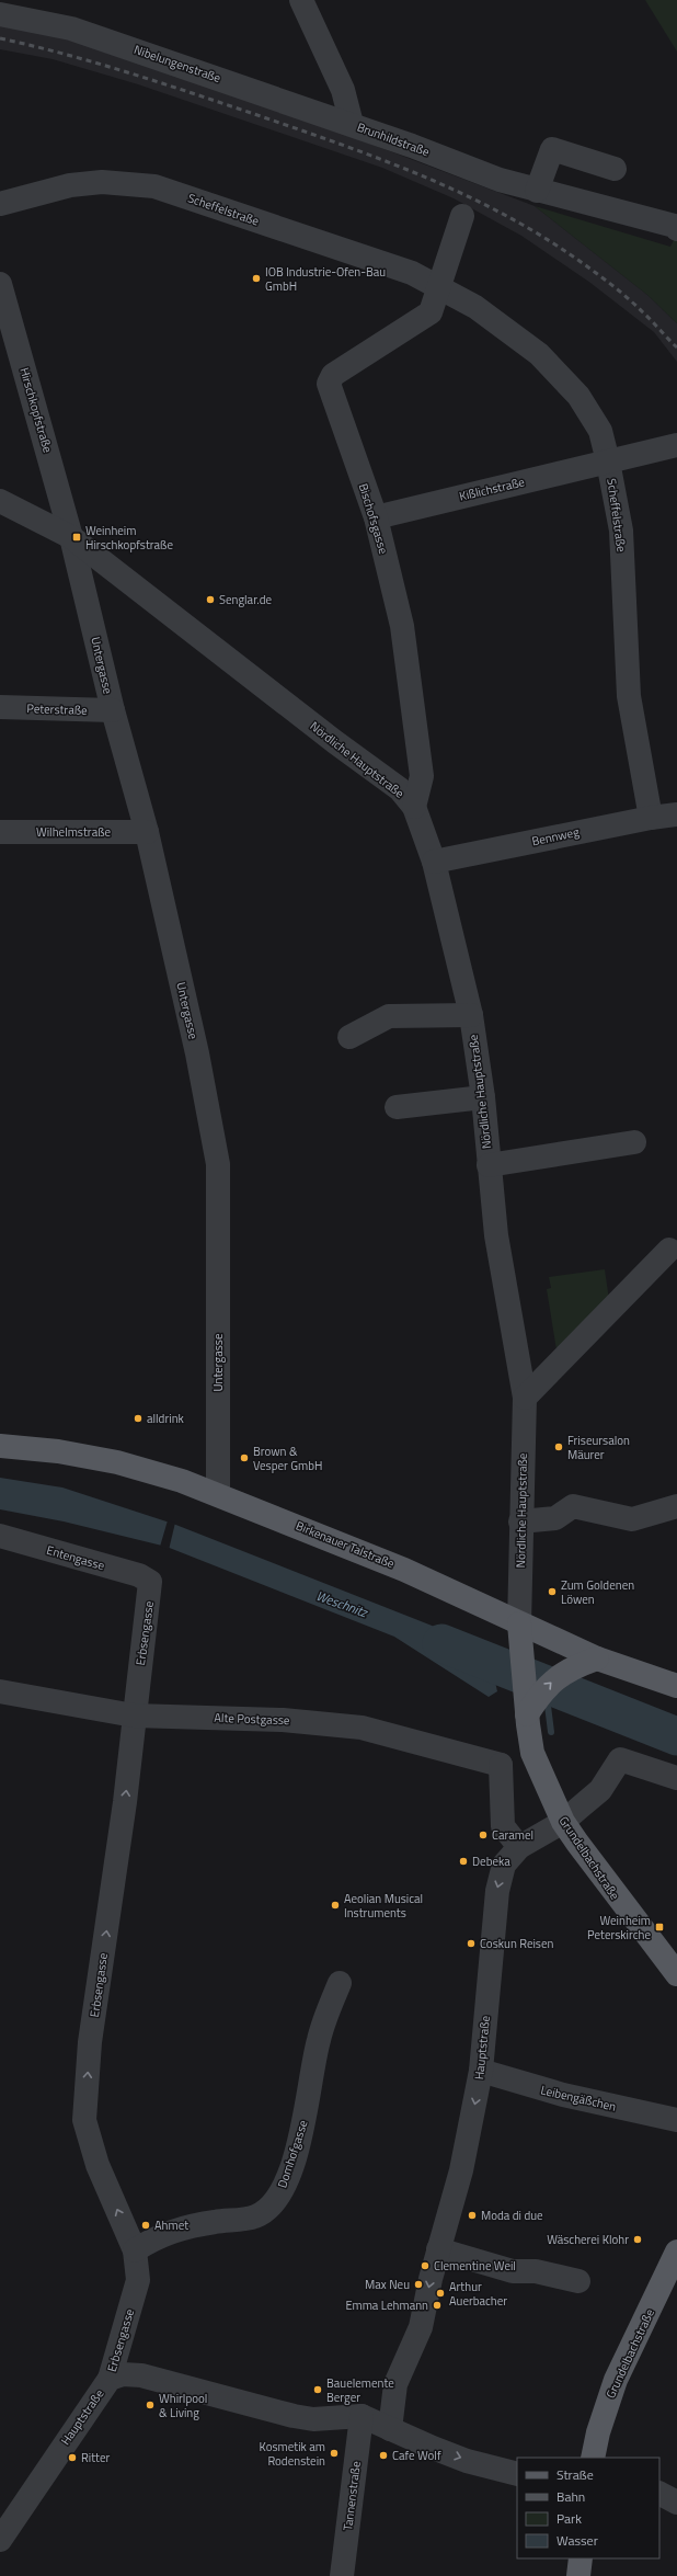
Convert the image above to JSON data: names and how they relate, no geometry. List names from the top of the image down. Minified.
{"streets":{"main road":["Birkenauer Talstraße","Grundelbachstraße"],"street":["Nibelungenstraße","Brunhildstraße","Scheffelstraße","Hirschkopfstraße","Kißlichstraße","Bischofsgasse","Untergasse","Peterstraße","Nördliche Hauptstraße","Wilhelmstraße","Bennweg","Entengasse","Erbsengasse","Alte Postgasse","Hauptstraße","Leibengäßchen","Domhofgasse","Tannenstraße"]},"crossings":[["Nibelungenstraße","Brunhildstraße"],["Scheffelstraße","Kißlichstraße"],["Scheffelstraße","Bischofsgasse"],["Scheffelstraße","Bennweg"],["Hirschkopfstraße","Untergasse"],["Hirschkopfstraße","Nördliche Hauptstraße"],["Kißlichstraße","Bischofsgasse"],["Bischofsgasse","Nördliche Hauptstraße"],["Untergasse","Peterstraße"],["Untergasse","Nördliche Hauptstraße"],["Untergasse","Wilhelmstraße"],["Untergasse","Birkenauer Talstraße"],["Nördliche Hauptstraße","Bennweg"],["Nördliche Hauptstraße","Birkenauer Talstraße"],["Nördliche Hauptstraße","Grundelbachstraße"],["Birkenauer Talstraße","Grundelbachstraße"],["Entengasse","Erbsengasse"],["Erbsengasse","Alte Postgasse"],["Erbsengasse","Hauptstraße"],["Erbsengasse","Domhofgasse"],["Grundelbachstraße","Hauptstraße"],["Hauptstraße","Leibengäßchen"],["Hauptstraße","Tannenstraße"]],"one_way":["Erbsengasse","Hauptstraße"],"water":["Weschnitz"],"places":{"other":["IOB Industrie-Ofen-Bau GmbH","Senglar.de","alldrink","Friseursalon Mäurer","Brown & Vesper GmbH","Zum Goldenen Löwen","Caramel","Debeka","Aeolian Musical Instruments","Coskun Reisen","Moda di due","Ahmet","Wäscherei Klohr","Clementine Weil","Max Neu","Arthur Auerbacher","Emma Lehmann","Bauelemente Berger","Whirlpool & Living","Kosmetik am Rodenstein","Cafe Wolf","Ritter"],"transit":["Weinheim Hirschkopfstraße","Weinheim Peterskirche"]},"legend":["Straße","Bahn","Park","Wasser"]}
